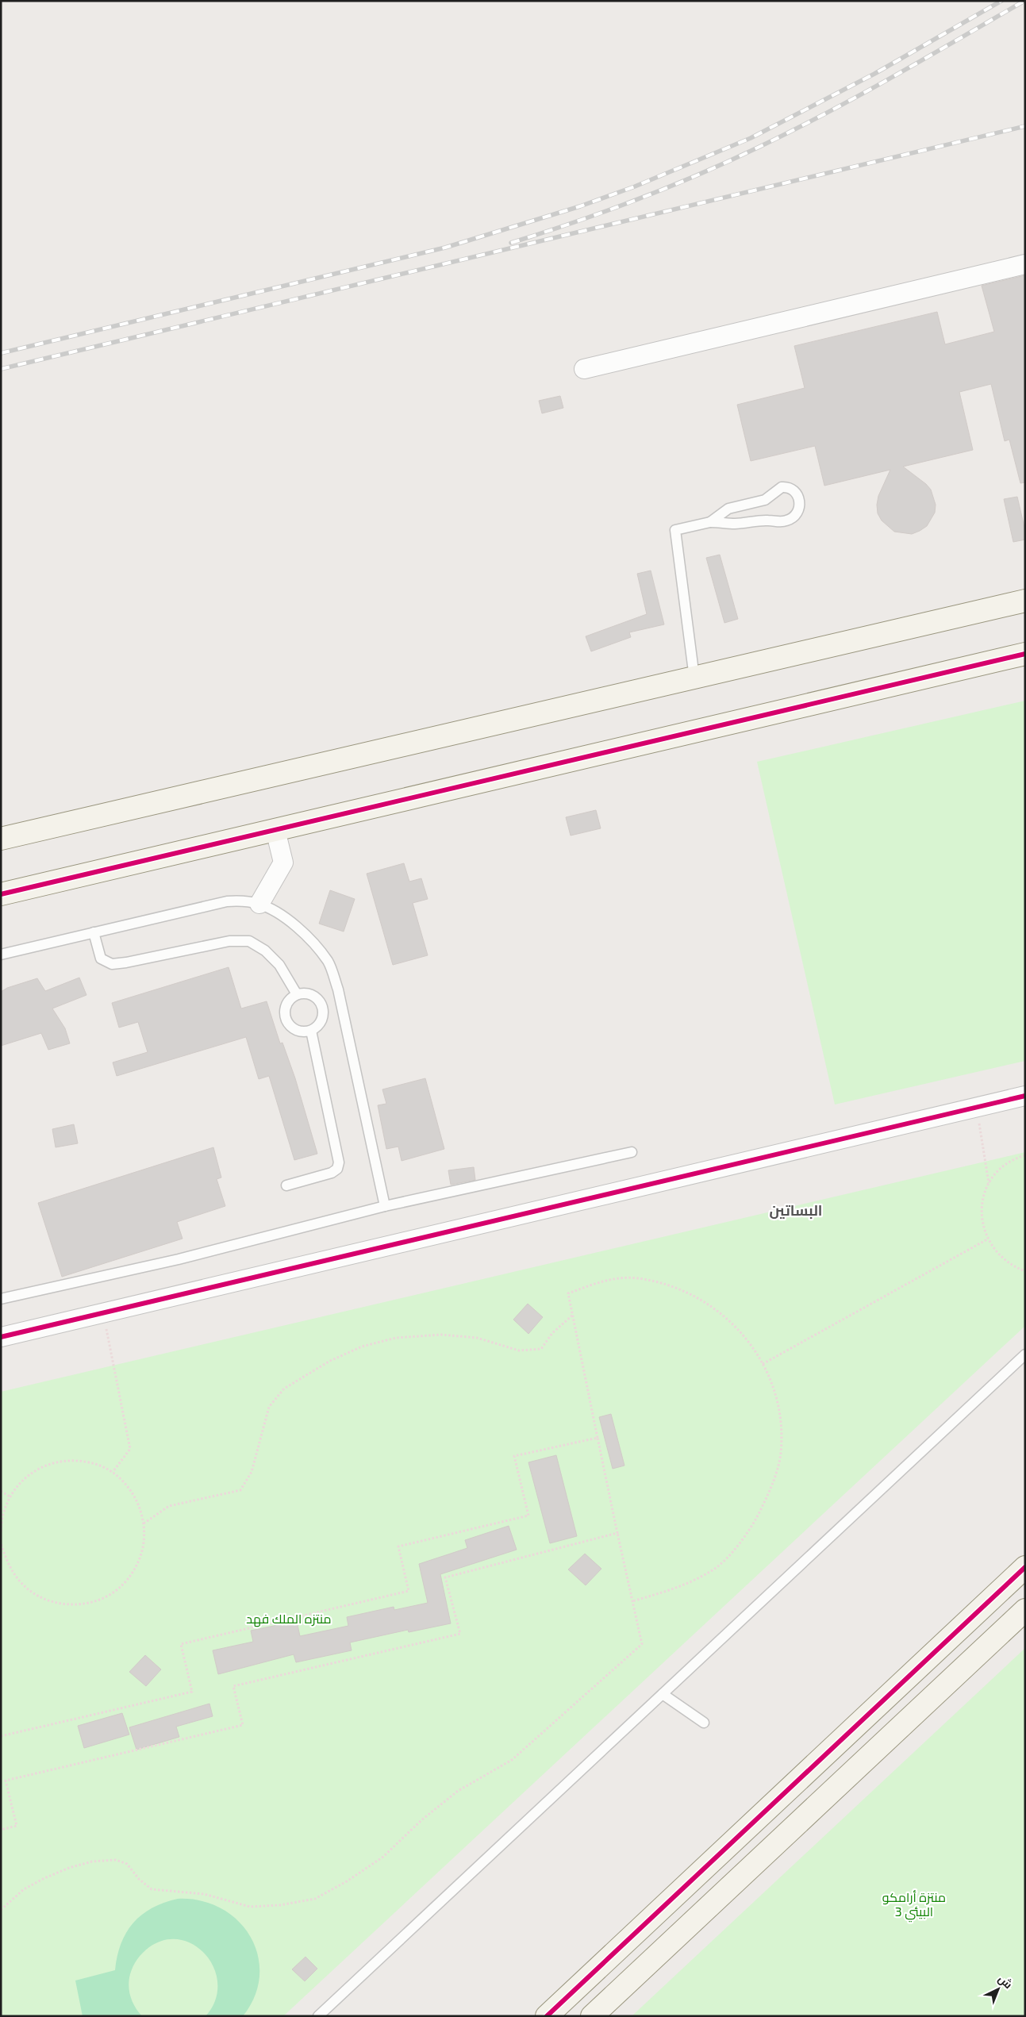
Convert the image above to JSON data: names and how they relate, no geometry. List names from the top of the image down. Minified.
{"districts":["البساتين"],"parks":["منتزه الملك فهد","منتزة أرامكو البيئي 3"],"north":"top right"}
